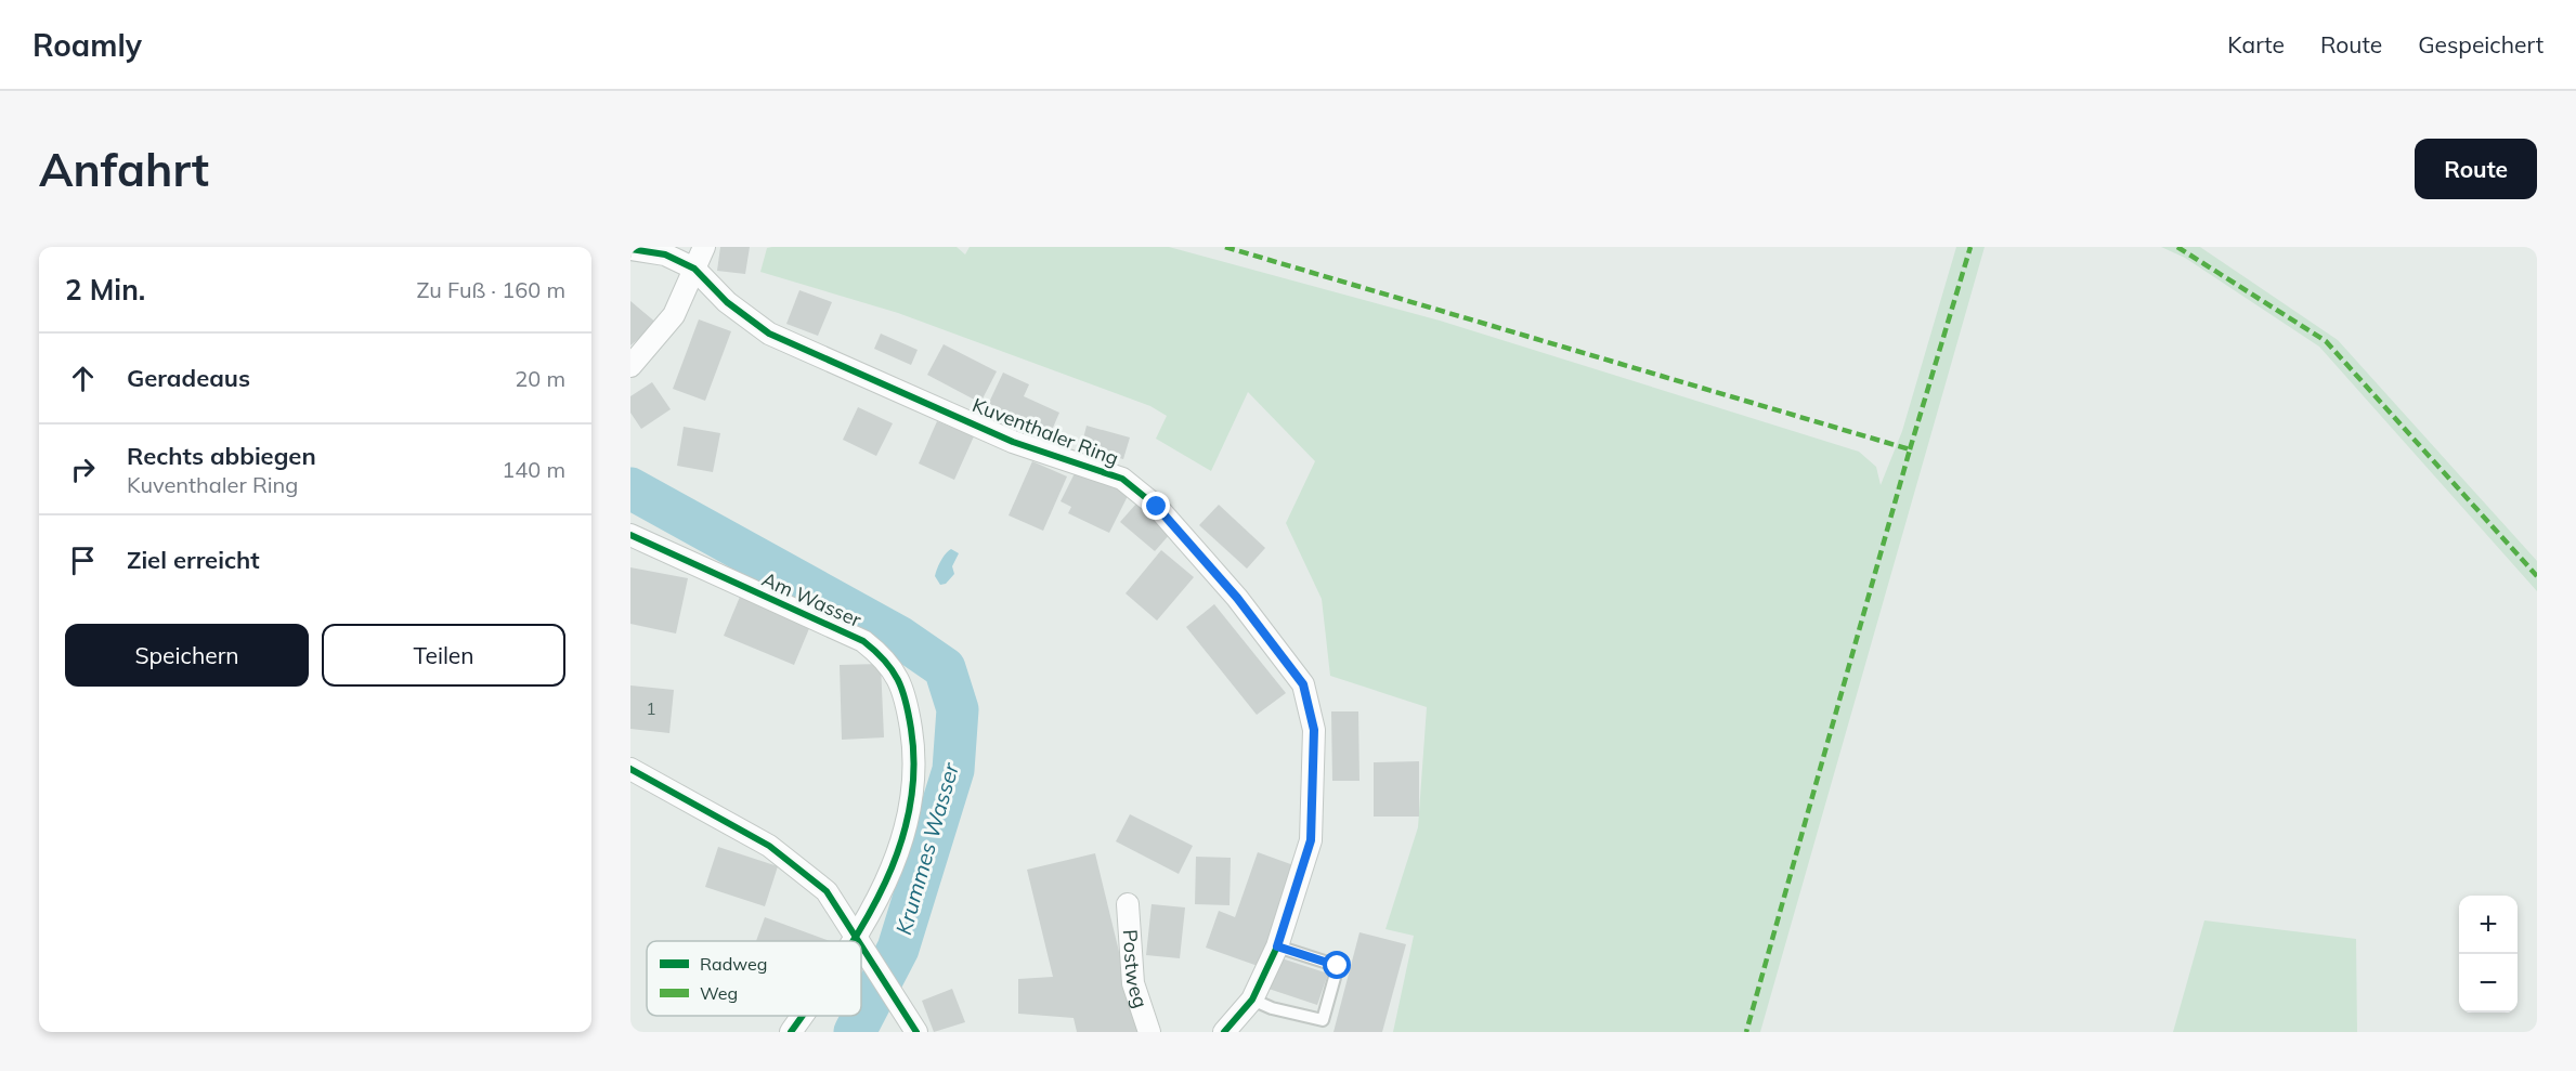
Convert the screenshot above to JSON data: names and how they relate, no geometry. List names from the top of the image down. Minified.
{"streets":{"street":["Kuventhaler Ring","Am Wasser","Postweg"]},"water":["Krummes Wasser"],"house_numbers":["1"],"legend":["Radweg","Weg"],"page":{"header":"Roamly","nav":["Karte","Route","Gespeichert"],"buttons":["Route",["Speichern","Teilen"]],"title":"Anfahrt","heading":["2 Min.","Zu Fuß · 160 m"],"list":[["Geradeaus","20 m"],["Rechts abbiegen","Kuventhaler Ring","140 m"],"Ziel erreicht"],"map_buttons":["+","−"]}}
